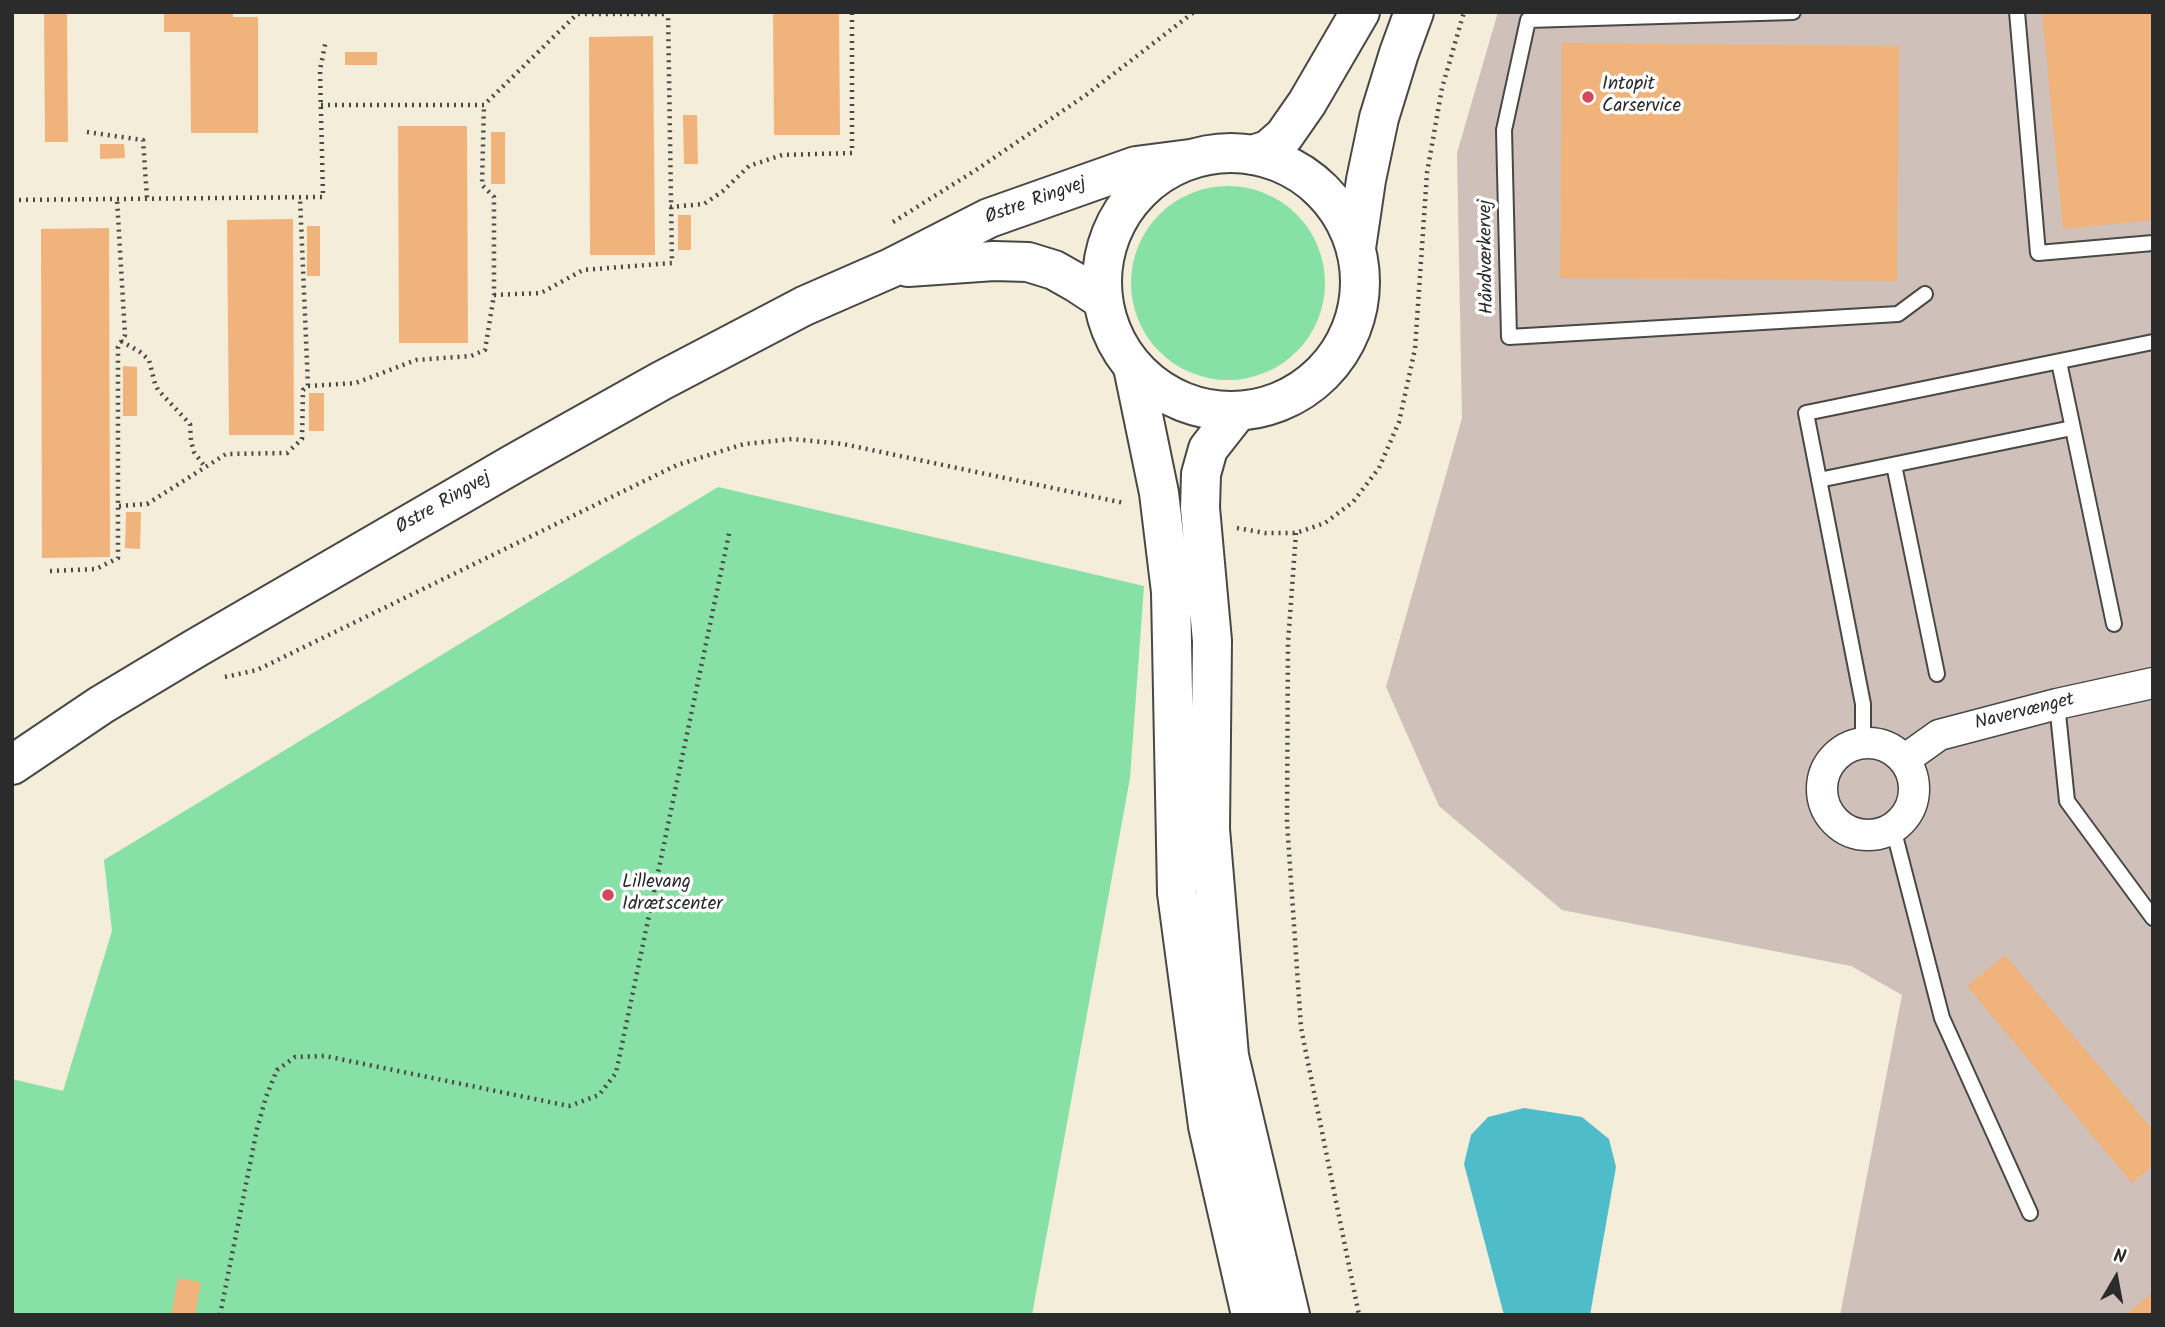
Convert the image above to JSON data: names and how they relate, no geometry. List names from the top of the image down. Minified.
{"streets":{"main road":["Østre Ringvej"],"street":["Navervænget"],"lane":["Håndværkervej"]},"places":["Intopit Carservice","Lillevang Idrætscenter"],"north":"top"}
